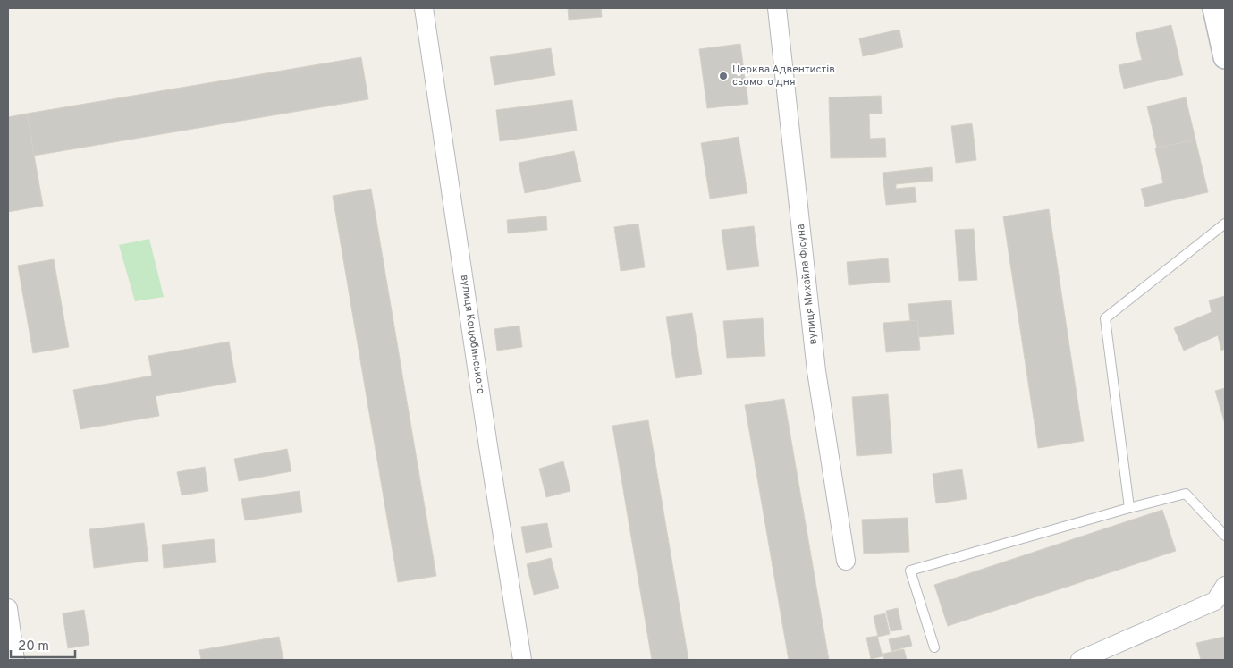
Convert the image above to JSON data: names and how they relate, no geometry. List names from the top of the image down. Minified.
{"streets":{"street":["вулиця Михайла Фісуна","вулиця Коцюбинського"]},"places":["Церква Адвентистів сьомого дня"],"scale_bar":"20 m"}
